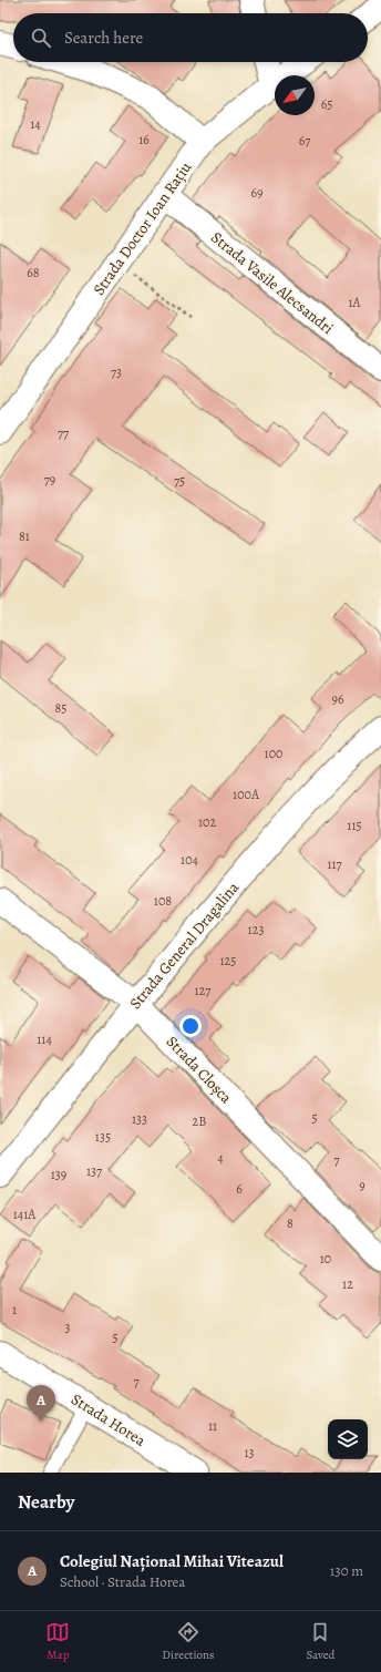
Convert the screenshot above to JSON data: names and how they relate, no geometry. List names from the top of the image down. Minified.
{"streets":{"street":["Strada Doctor Ioan Rațiu","Strada Vasile Alecsandri","Strada General Dragalina","Strada Cloșca","Strada Horea"]},"crossings":[["Strada Doctor Ioan Rațiu","Strada Vasile Alecsandri"],["Strada General Dragalina","Strada Cloșca"]],"house_numbers":["65","14","16","67","69","68","1A","73","77","79","75","81","96","85","100","100A","102","115","104","117","108","123","125","127","114","5","133","2B","135","4","7","137","139","9","6","141A","8","10","12","1","3","5","7","11","13"],"north":"bottom left","page":{"search":"Search here","pins":"A","heading":"Nearby","list":[{"mark":"A","name":"Colegiul Național Mihai Viteazul","note":"School · Strada Horea","value":"130 m"}],"nav":["Map","Directions","Saved"]}}
